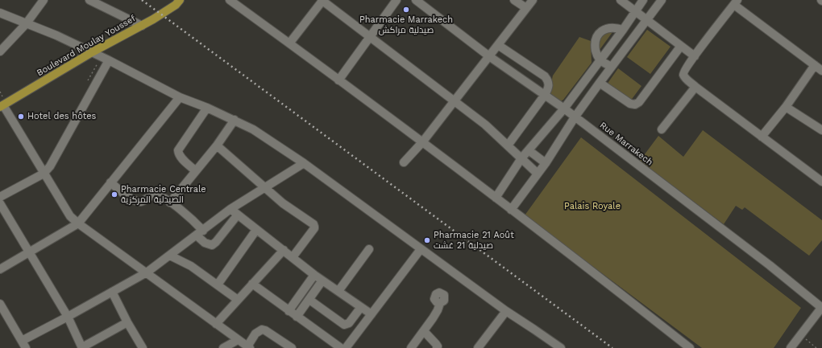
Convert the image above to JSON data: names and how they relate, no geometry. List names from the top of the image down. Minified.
{"streets":{"main road":["Boulevard Moulay Youssef"],"street":["Rue Marrakech"]},"parks":["Palais Royale"],"places":["Pharmacie Marrakech صيدلية مراكش","Hotel des hôtes","Pharmacie Centrale الصيدلية المركزية","Pharmacie 21 Août صيدلية 21 غشت"]}
